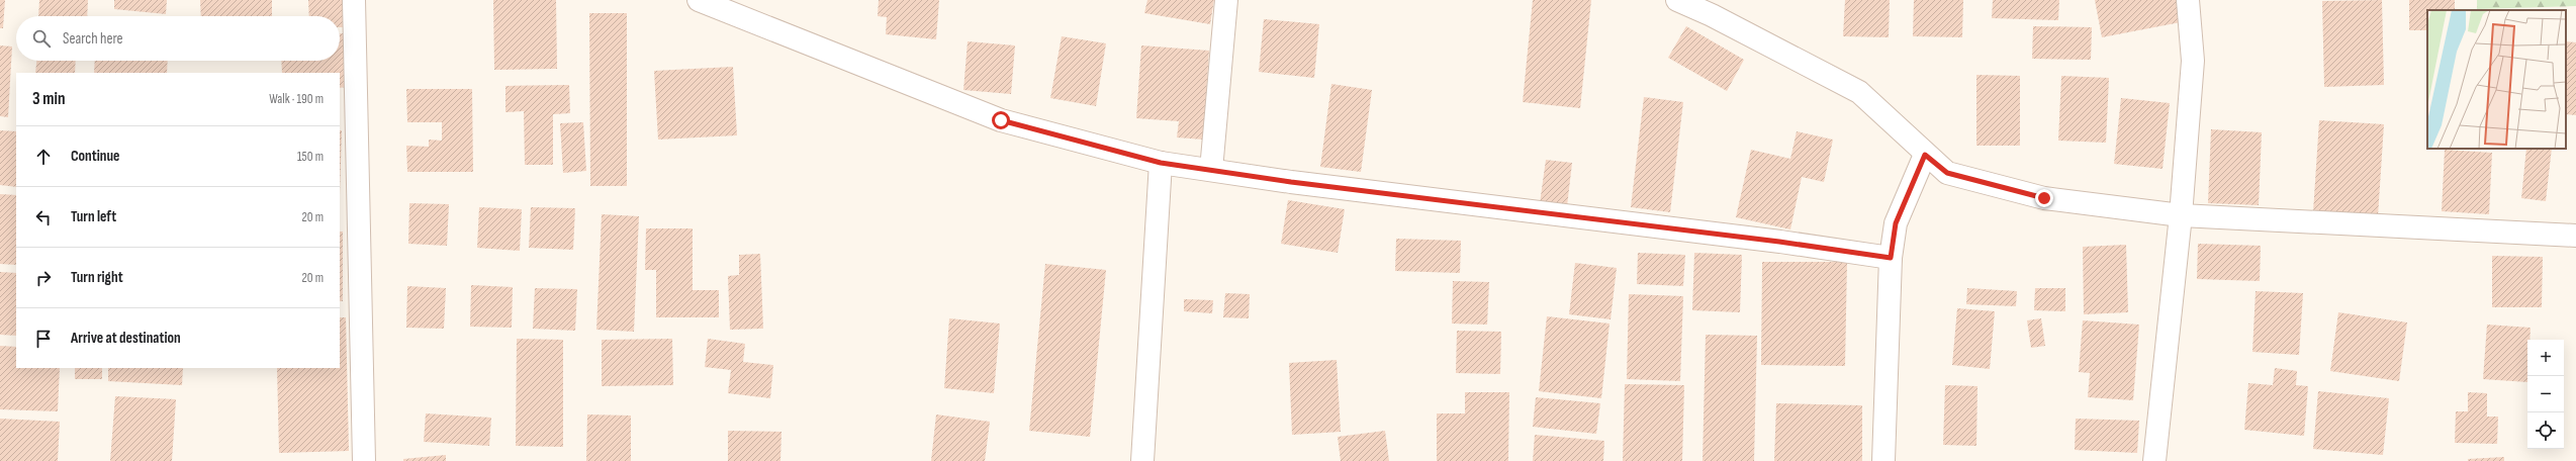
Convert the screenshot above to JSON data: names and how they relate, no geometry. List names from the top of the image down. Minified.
{"page":{"search":"Search here","heading":["3 min","Walk · 190 m"],"list":[["Continue","150 m"],["Turn left","20 m"],["Turn right","20 m"],"Arrive at destination"],"map_buttons":["+","−"]}}
